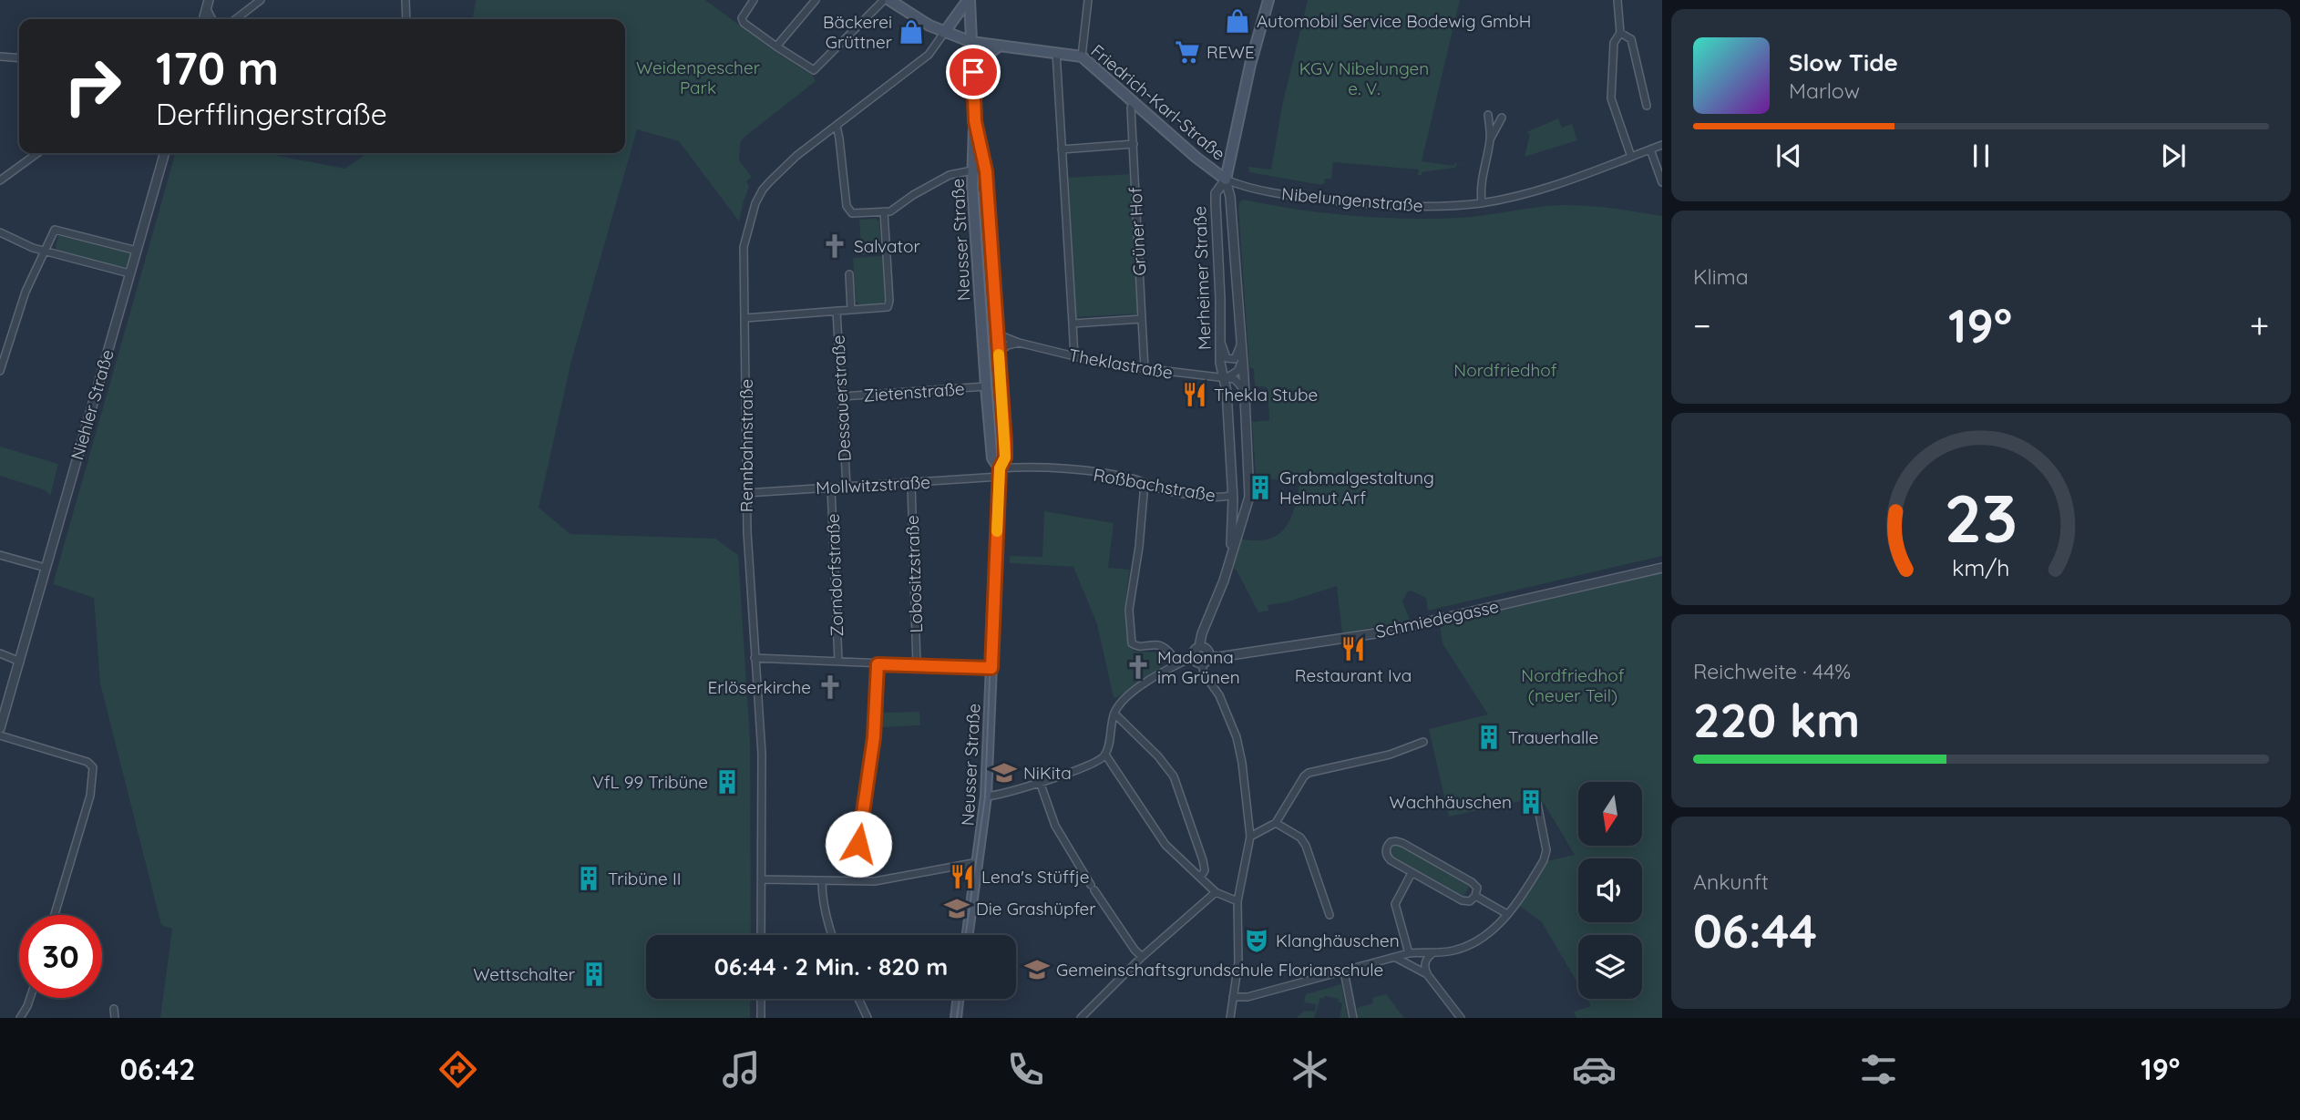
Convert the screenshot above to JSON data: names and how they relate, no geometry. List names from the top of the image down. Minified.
{"streets":{"main road":["Friedrich-Karl-Straße","Neusser Straße","Merheimer Straße"],"street":["Nibelungenstraße","Grüner Hof","Theklastraße","Zietenstraße","Dessauerstraße","Niehler Straße","Rennbahnstraße","Mollwitzstraße","Roßbachstraße","Lobositzstraße","Zorndorfstraße","Schmiedegasse"]},"crossings":[["Friedrich-Karl-Straße","Nibelungenstraße"],["Friedrich-Karl-Straße","Grüner Hof"],["Friedrich-Karl-Straße","Neusser Straße"],["Friedrich-Karl-Straße","Merheimer Straße"],["Friedrich-Karl-Straße","Rennbahnstraße"],["Nibelungenstraße","Merheimer Straße"],["Grüner Hof","Theklastraße"],["Neusser Straße","Theklastraße"],["Neusser Straße","Zietenstraße"],["Neusser Straße","Mollwitzstraße"],["Neusser Straße","Roßbachstraße"],["Merheimer Straße","Theklastraße"],["Merheimer Straße","Roßbachstraße"],["Merheimer Straße","Schmiedegasse"],["Zietenstraße","Dessauerstraße"],["Dessauerstraße","Mollwitzstraße"],["Rennbahnstraße","Mollwitzstraße"],["Mollwitzstraße","Roßbachstraße"],["Mollwitzstraße","Lobositzstraße"],["Mollwitzstraße","Zorndorfstraße"]],"parks":["Weidenpescher Park","KGV Nibelungen e. V.","Nordfriedhof","Nordfriedhof (neuer Teil)"],"places":{"shop":["Automobil Service Bodewig GmbH","Bäckerei Grüttner"],"supermarket":["REWE"],"church":["Salvator","Madonna im Grünen","Erlöserkirche"],"restaurant":["Thekla Stube","Restaurant Iva","Lena's Stüffje"],"building":["Grabmalgestaltung Helmut Arf","Trauerhalle","VfL 99 Tribüne","Wachhäuschen","Tribüne II","Wettschalter"],"school or university":["NiKita","Die Grashüpfer","Gemeinschaftsgrundschule Florianschule"],"theatre":["Klanghäuschen"]},"north":"bottom","page":{"turn":["170 m","Derfflingerstraße"],"song":["Slow Tide","Marlow"],"tile":["Klima",["Reichweite · 44%","220 km"],["Ankunft","06:44"]],"heat":["−","19°","+"],"limit":"30","trip":"06:44 · 2 Min. · 820 m","tabs":["06:42","19°"],"gauge":["23","km/h"]}}
